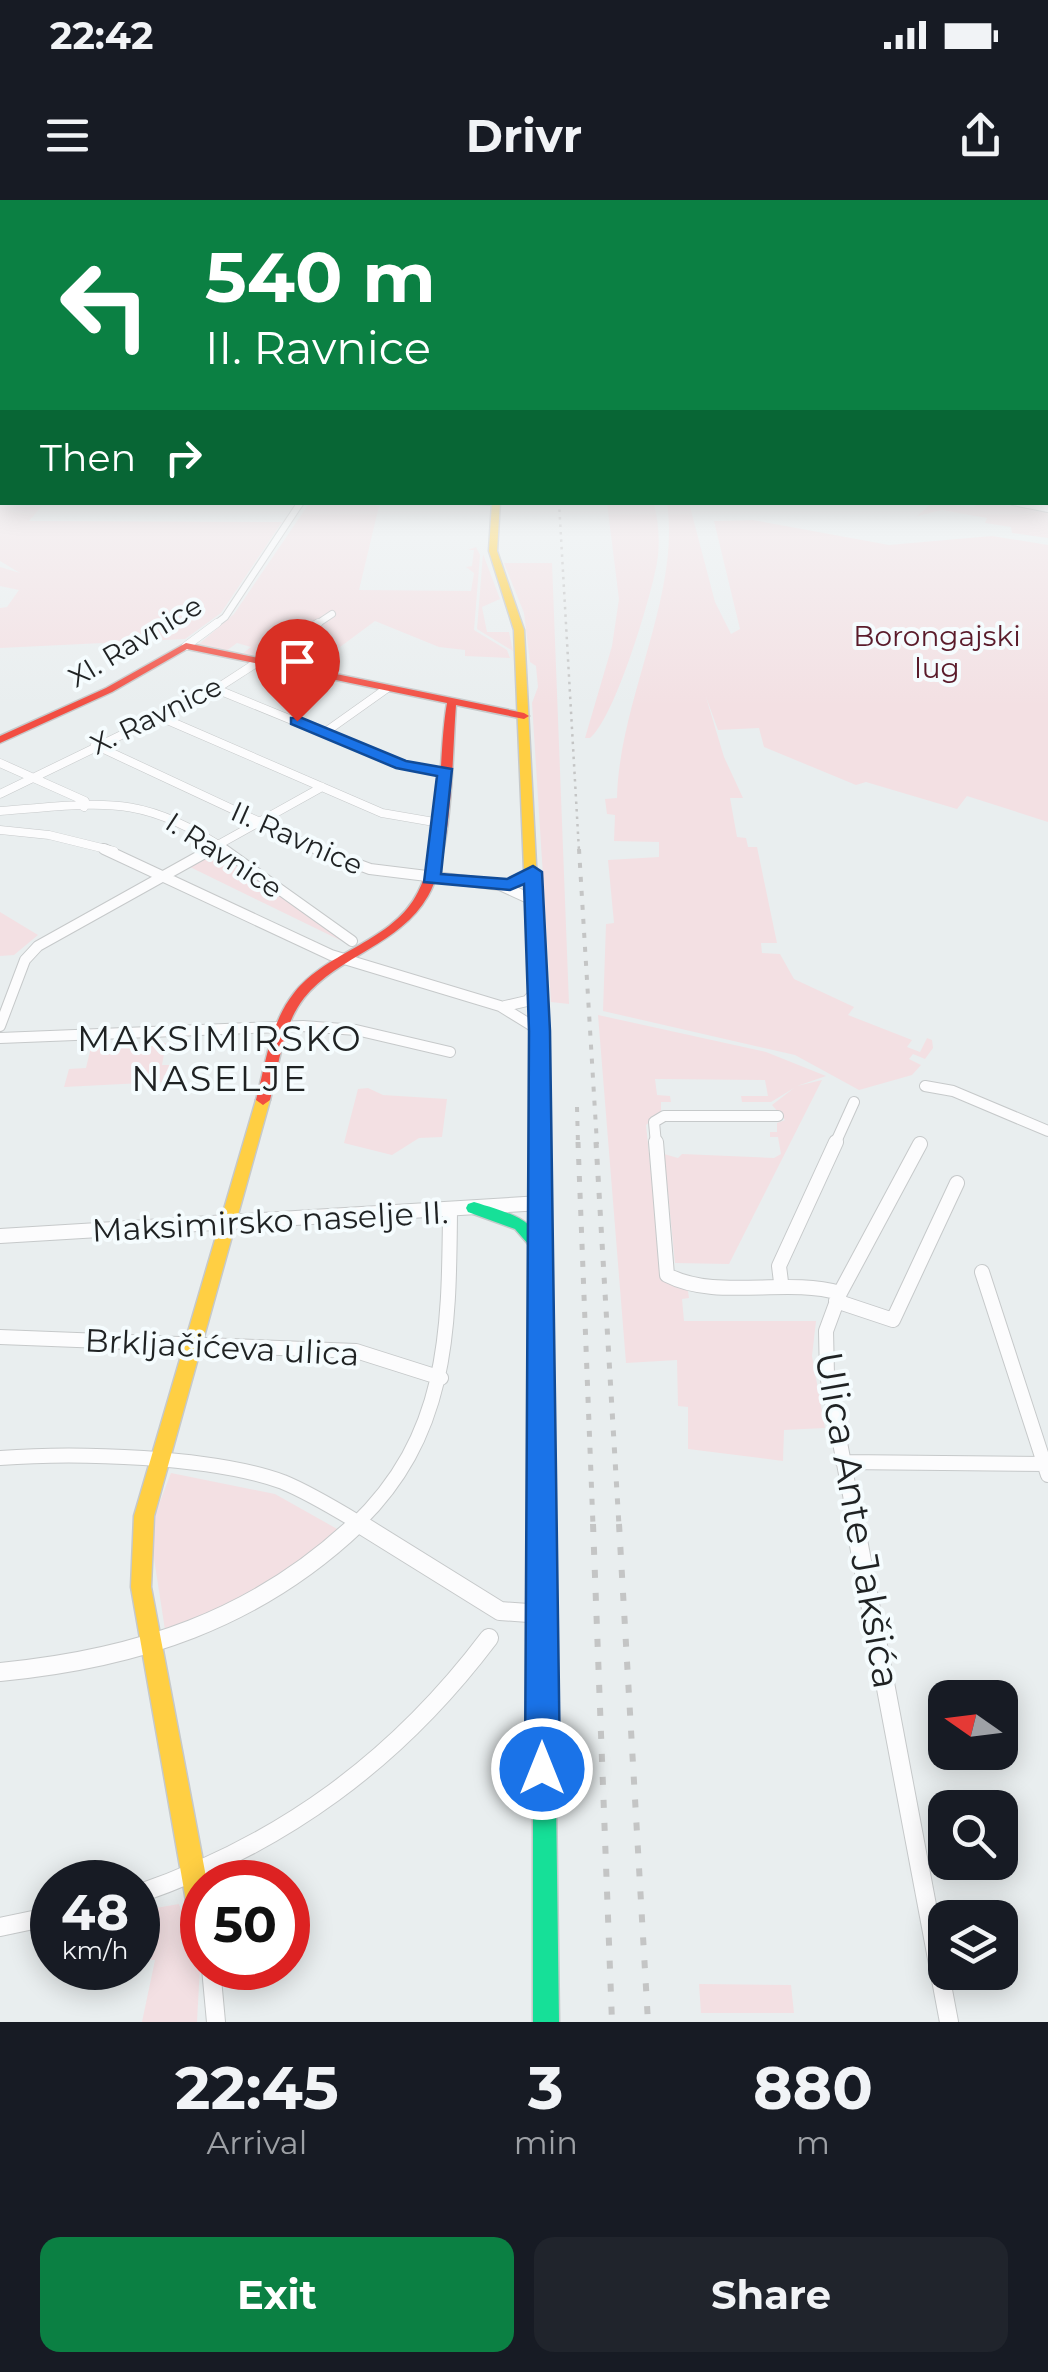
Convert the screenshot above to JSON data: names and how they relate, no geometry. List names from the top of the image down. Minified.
{"streets":{"main road":["XI. Ravnice"],"street":["X. Ravnice","II. Ravnice","I. Ravnice","Maksimirsko naselje II.","Brkljačićeva ulica","Ulica Ante Jakšića"]},"crossings":[["X. Ravnice","II. Ravnice"],["X. Ravnice","I. Ravnice"]],"districts":["MAKSIMIRSKO NASELJE"],"parks":["Borongajski lug"],"north":"left","page":{"status":"22:42","header":"Drivr","turn":["540 m","II. Ravnice"],"then":"Then","speed":"48 km/h","limit":"50","eta":["22:45","Arrival","3","min","880","m"],"buttons":["Exit","Share"]}}
